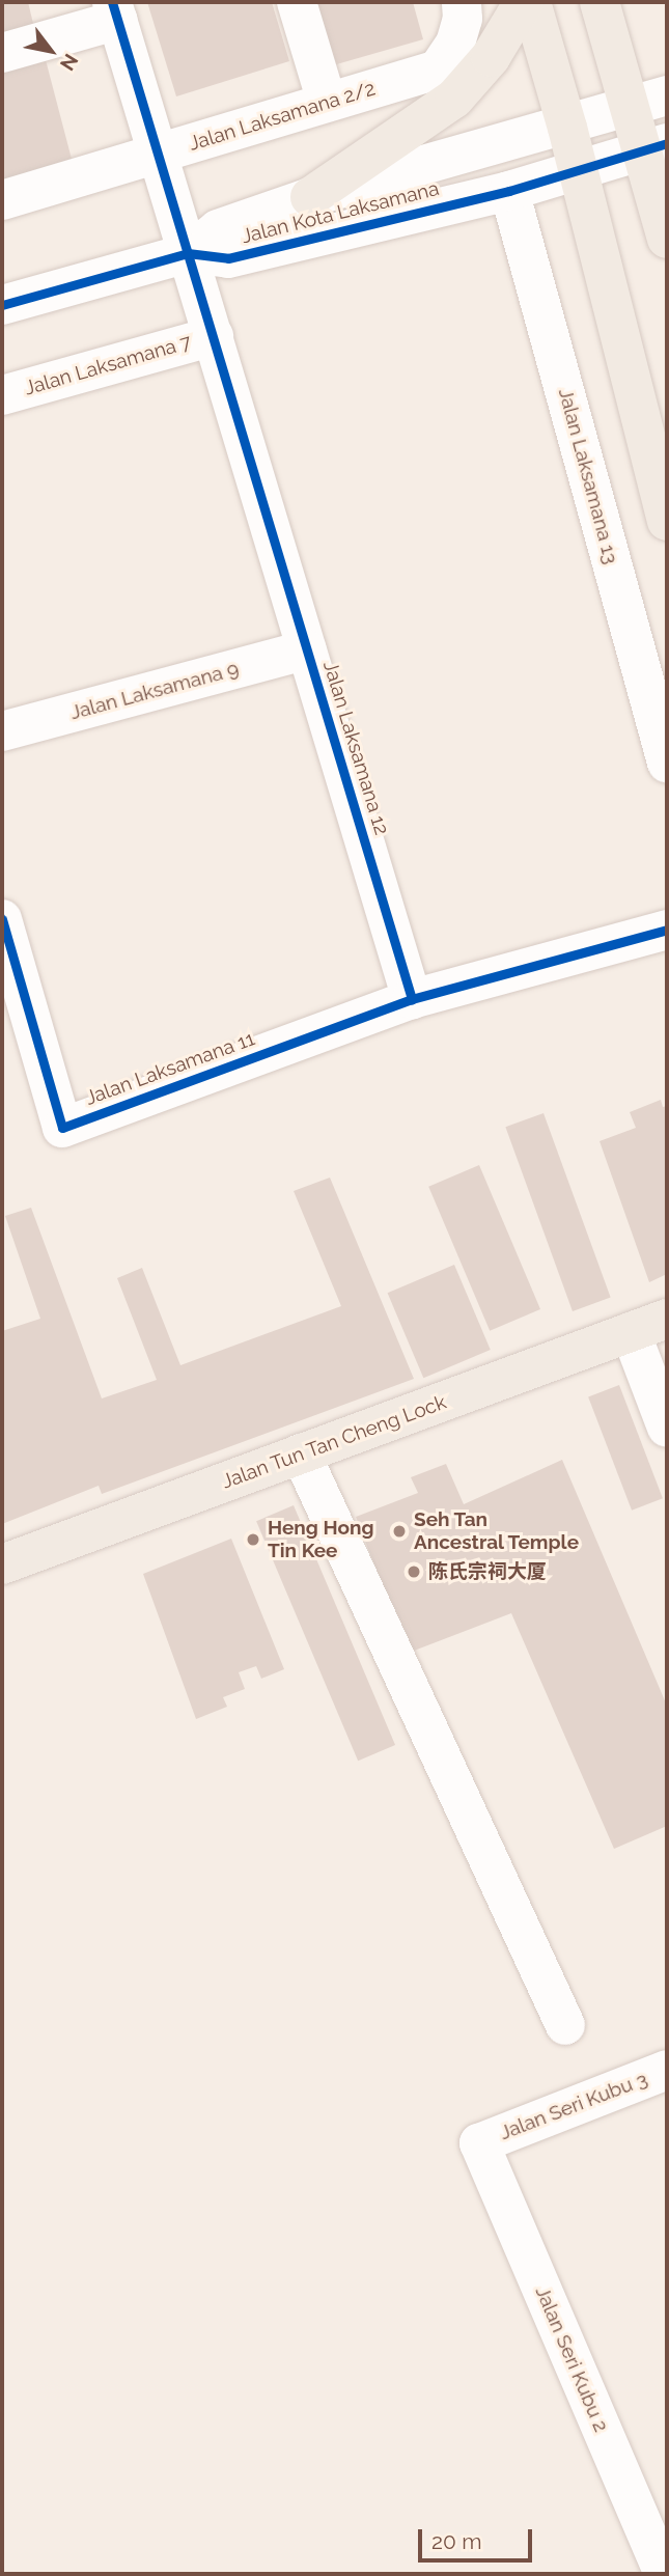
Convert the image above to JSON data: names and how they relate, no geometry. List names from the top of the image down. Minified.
{"streets":{"main road":["Jalan Tun Tan Cheng Lock"],"street":["Jalan Laksamana 2/2","Jalan Kota Laksamana","Jalan Laksamana 7","Jalan Laksamana 13","Jalan Laksamana 9","Jalan Laksamana 12","Jalan Laksamana 11","Jalan Seri Kubu 3","Jalan Seri Kubu 2"]},"crossings":[["Jalan Laksamana 2/2","Jalan Laksamana 12"],["Jalan Kota Laksamana","Jalan Laksamana 13"],["Jalan Kota Laksamana","Jalan Laksamana 12"],["Jalan Laksamana 7","Jalan Laksamana 12"],["Jalan Laksamana 9","Jalan Laksamana 12"],["Jalan Laksamana 12","Jalan Laksamana 11"],["Jalan Seri Kubu 3","Jalan Seri Kubu 2"]],"places":["Seh Tan Ancestral Temple","Heng Hong Tin Kee","陈氏宗祠大厦"],"scale_bar":"20 m","north":"bottom right"}
